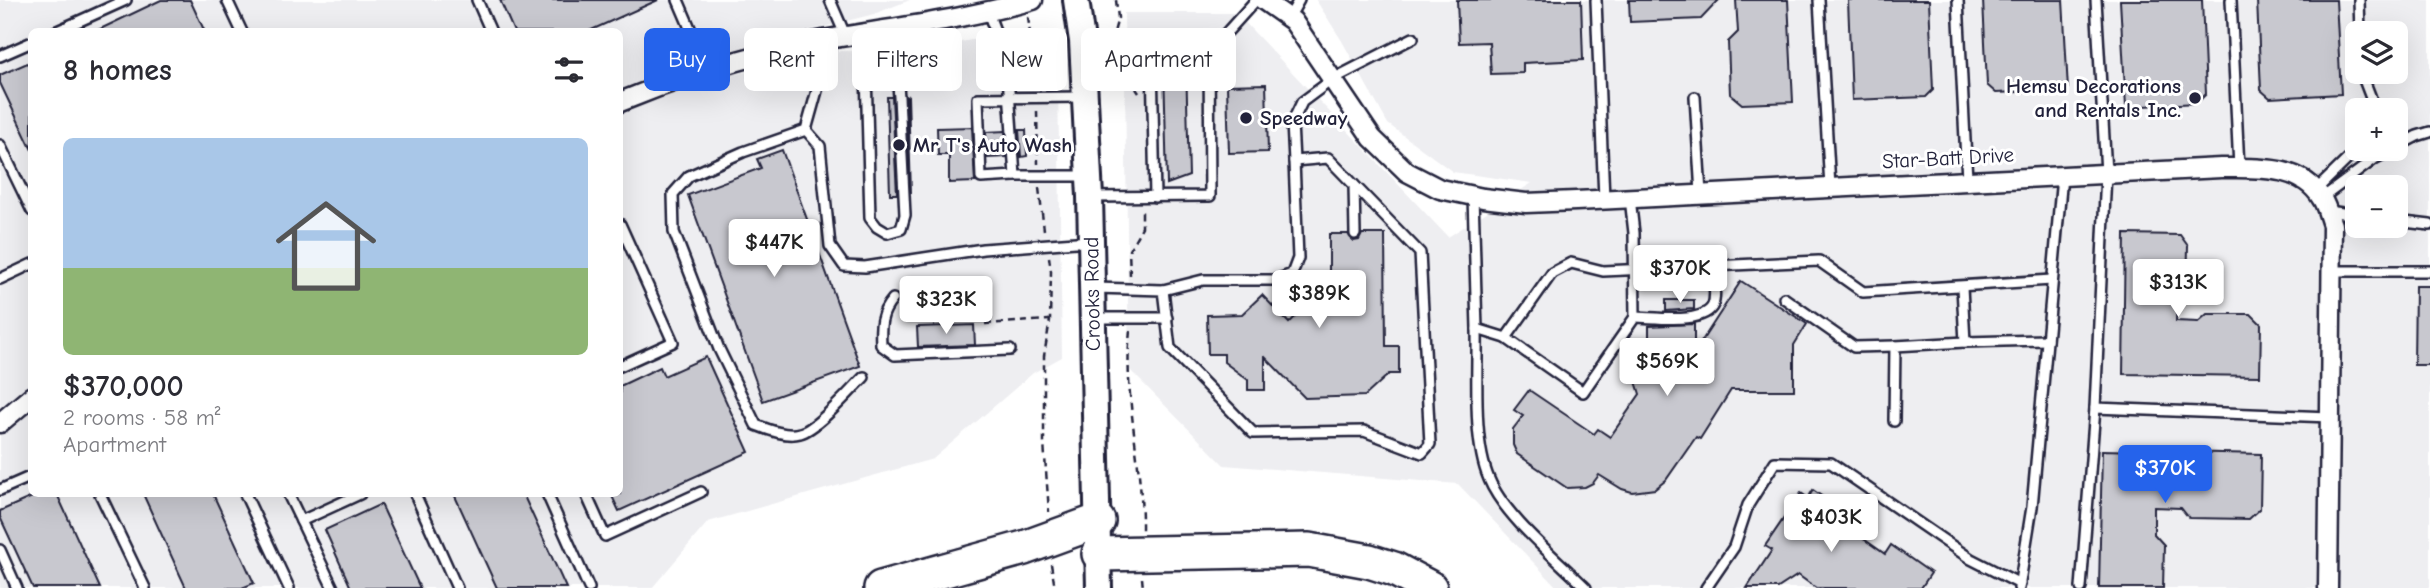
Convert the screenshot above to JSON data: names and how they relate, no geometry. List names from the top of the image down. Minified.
{"streets":{"main road":["Crooks Road"],"street":["Star-Batt Drive"]},"places":["Hemsu Decorations and Rentals Inc.","Speedway","Mr T's Auto Wash"],"page":{"map_buttons":["+","−"],"chip":["Buy","Rent","Filters","New","Apartment"],"heading":"8 homes","list":[{"name":"$370,000","note":"2 rooms · 58 m² · Apartment"}],"price":["$447K","$370K","$313K","$389K","$323K","$569K","$370K","$403K"]}}
